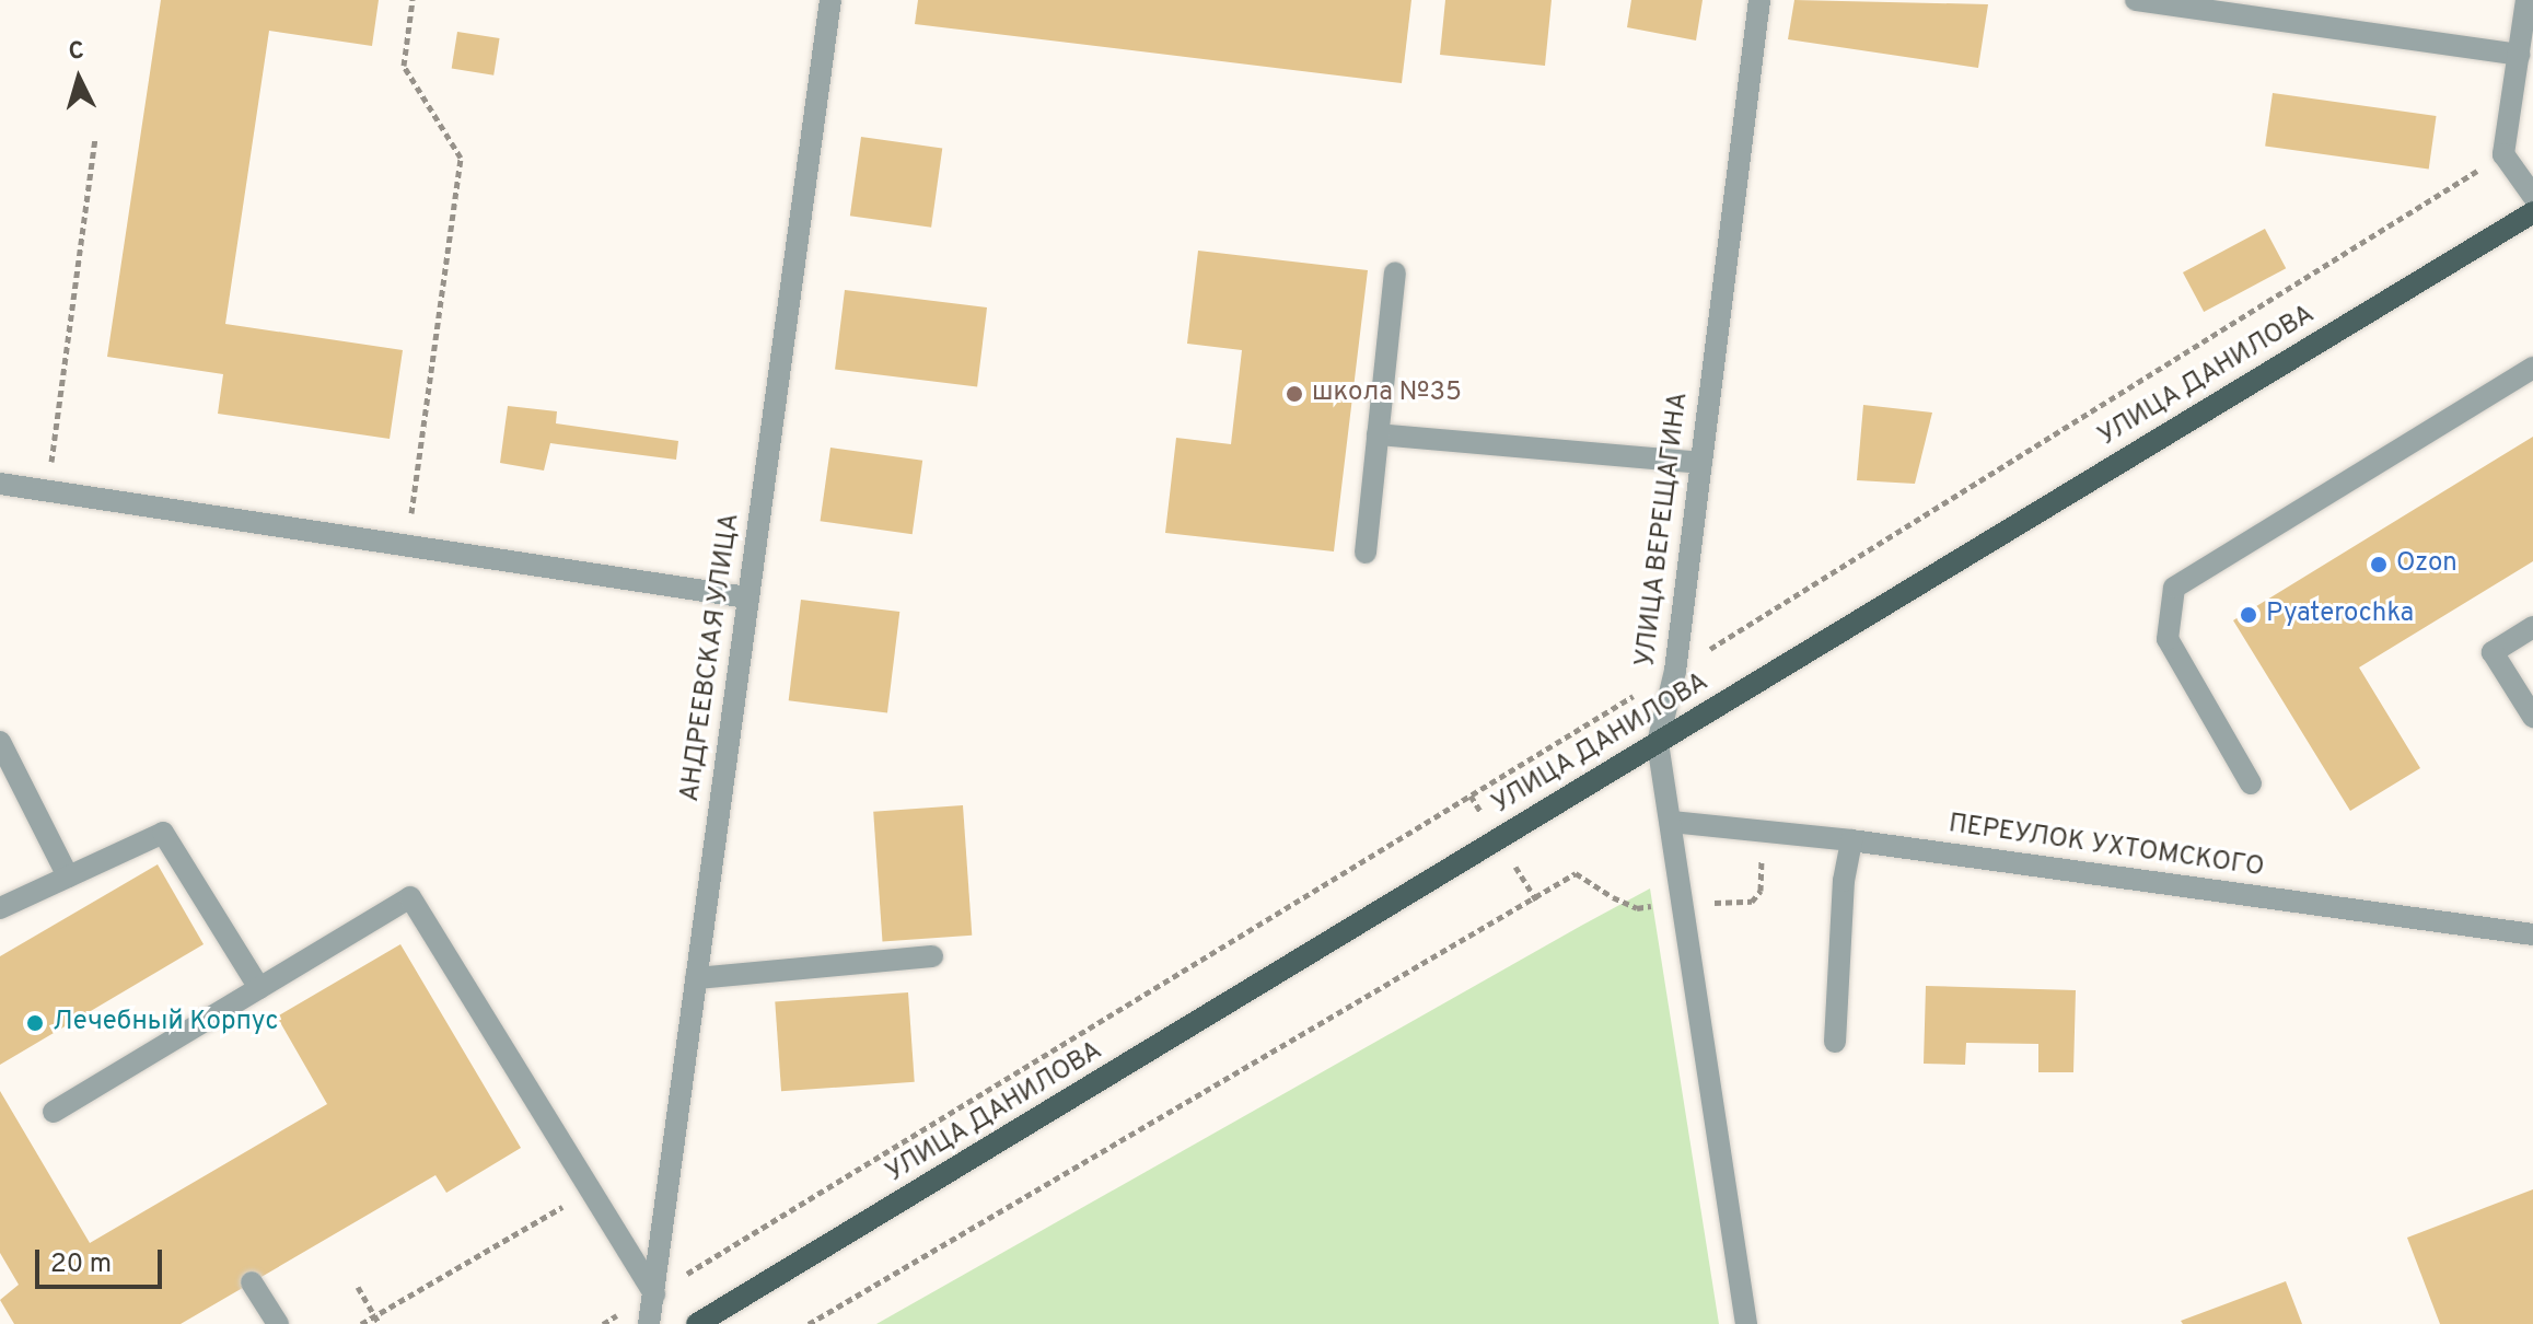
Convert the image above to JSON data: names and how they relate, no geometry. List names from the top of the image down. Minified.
{"streets":{"main road":["УЛИЦА ДАНИЛОВА"],"street":["УЛИЦА ВЕРЕЩАГИНА","АНДРЕЕВСКАЯ УЛИЦА","ПЕРЕУЛОК УХТОМСКОГО"]},"crossings":[["УЛИЦА ДАНИЛОВА","УЛИЦА ВЕРЕЩАГИНА"],["УЛИЦА ВЕРЕЩАГИНА","ПЕРЕУЛОК УХТОМСКОГО"]],"places":["школа №35","Ozon","Pyaterochka","Лечебный Корпус"],"scale_bar":"20 m","north":"top"}
